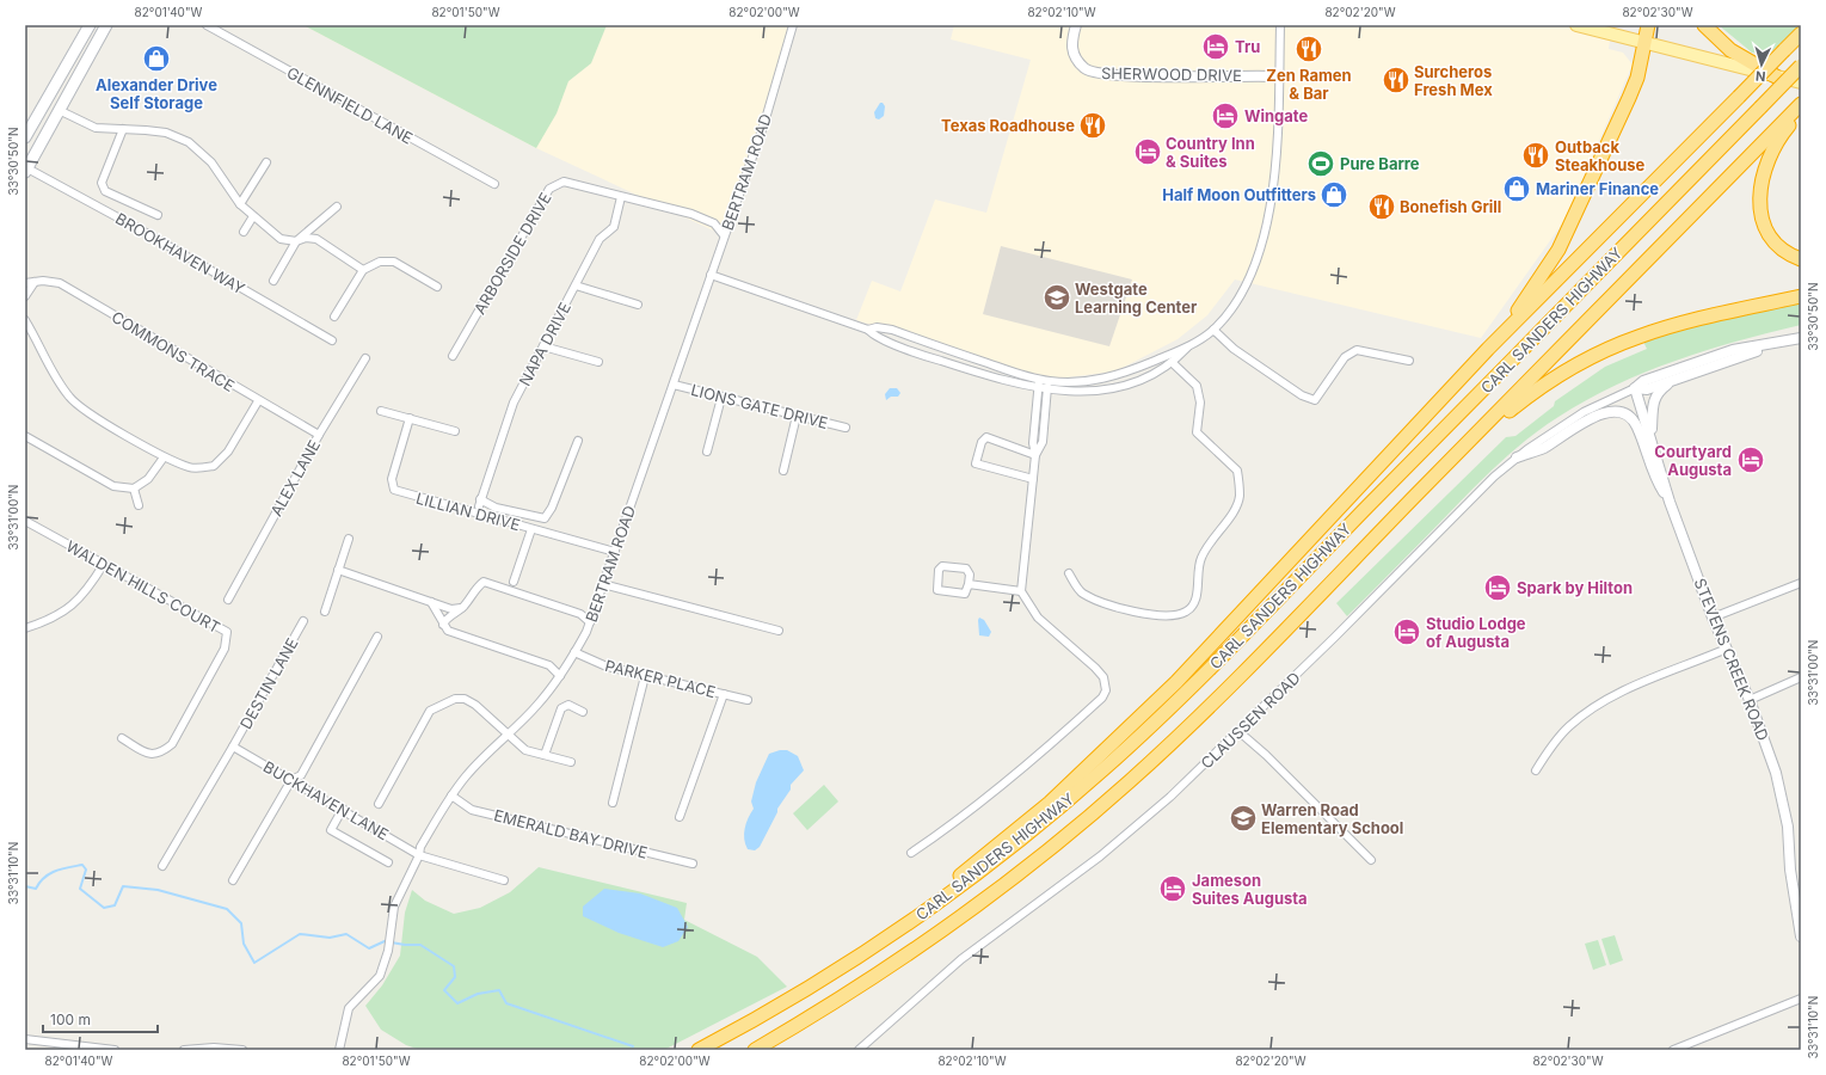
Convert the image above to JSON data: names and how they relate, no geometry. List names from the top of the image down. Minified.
{"streets":{"highway":["CARL SANDERS HIGHWAY"],"street":["SHERWOOD DRIVE","GLENNFIELD LANE","BERTRAM ROAD","BROOKHAVEN WAY","ARBORSIDE DRIVE","NAPA DRIVE","COMMONS TRACE","LIONS GATE DRIVE","ALEX LANE","LILLIAN DRIVE","WALDEN HILLS COURT","STEVENS CREEK ROAD","PARKER PLACE","DESTIN LANE","CLAUSSEN ROAD","BUCKHAVEN LANE","EMERALD BAY DRIVE"]},"crossings":[["BERTRAM ROAD","ARBORSIDE DRIVE"],["BERTRAM ROAD","LIONS GATE DRIVE"],["BERTRAM ROAD","LILLIAN DRIVE"],["BERTRAM ROAD","PARKER PLACE"],["BERTRAM ROAD","BUCKHAVEN LANE"],["BERTRAM ROAD","EMERALD BAY DRIVE"],["ARBORSIDE DRIVE","NAPA DRIVE"],["COMMONS TRACE","ALEX LANE"],["STEVENS CREEK ROAD","CLAUSSEN ROAD"],["DESTIN LANE","BUCKHAVEN LANE"]],"places":{"hotel":["Tru","Wingate","Country Inn & Suites","Courtyard Augusta","Spark by Hilton","Studio Lodge of Augusta","Jameson Suites Augusta"],"restaurant":["Zen Ramen & Bar","Surcheros Fresh Mex","Texas Roadhouse","Outback Steakhouse","Bonefish Grill"],"shop":["Alexander Drive Self Storage","Mariner Finance","Half Moon Outfitters"],"sports":["Pure Barre"],"school or university":["Westgate Learning Center","Warren Road Elementary School"]},"scale_bar":"100 m","north":"bottom","coordinates":["82°01'40\"W","82°01'50\"W","82°02'00\"W","82°02'10\"W","82°02'20\"W","82°02'30\"W","33°30'50\"N","33°31'00\"N","33°31'10\"N"]}
